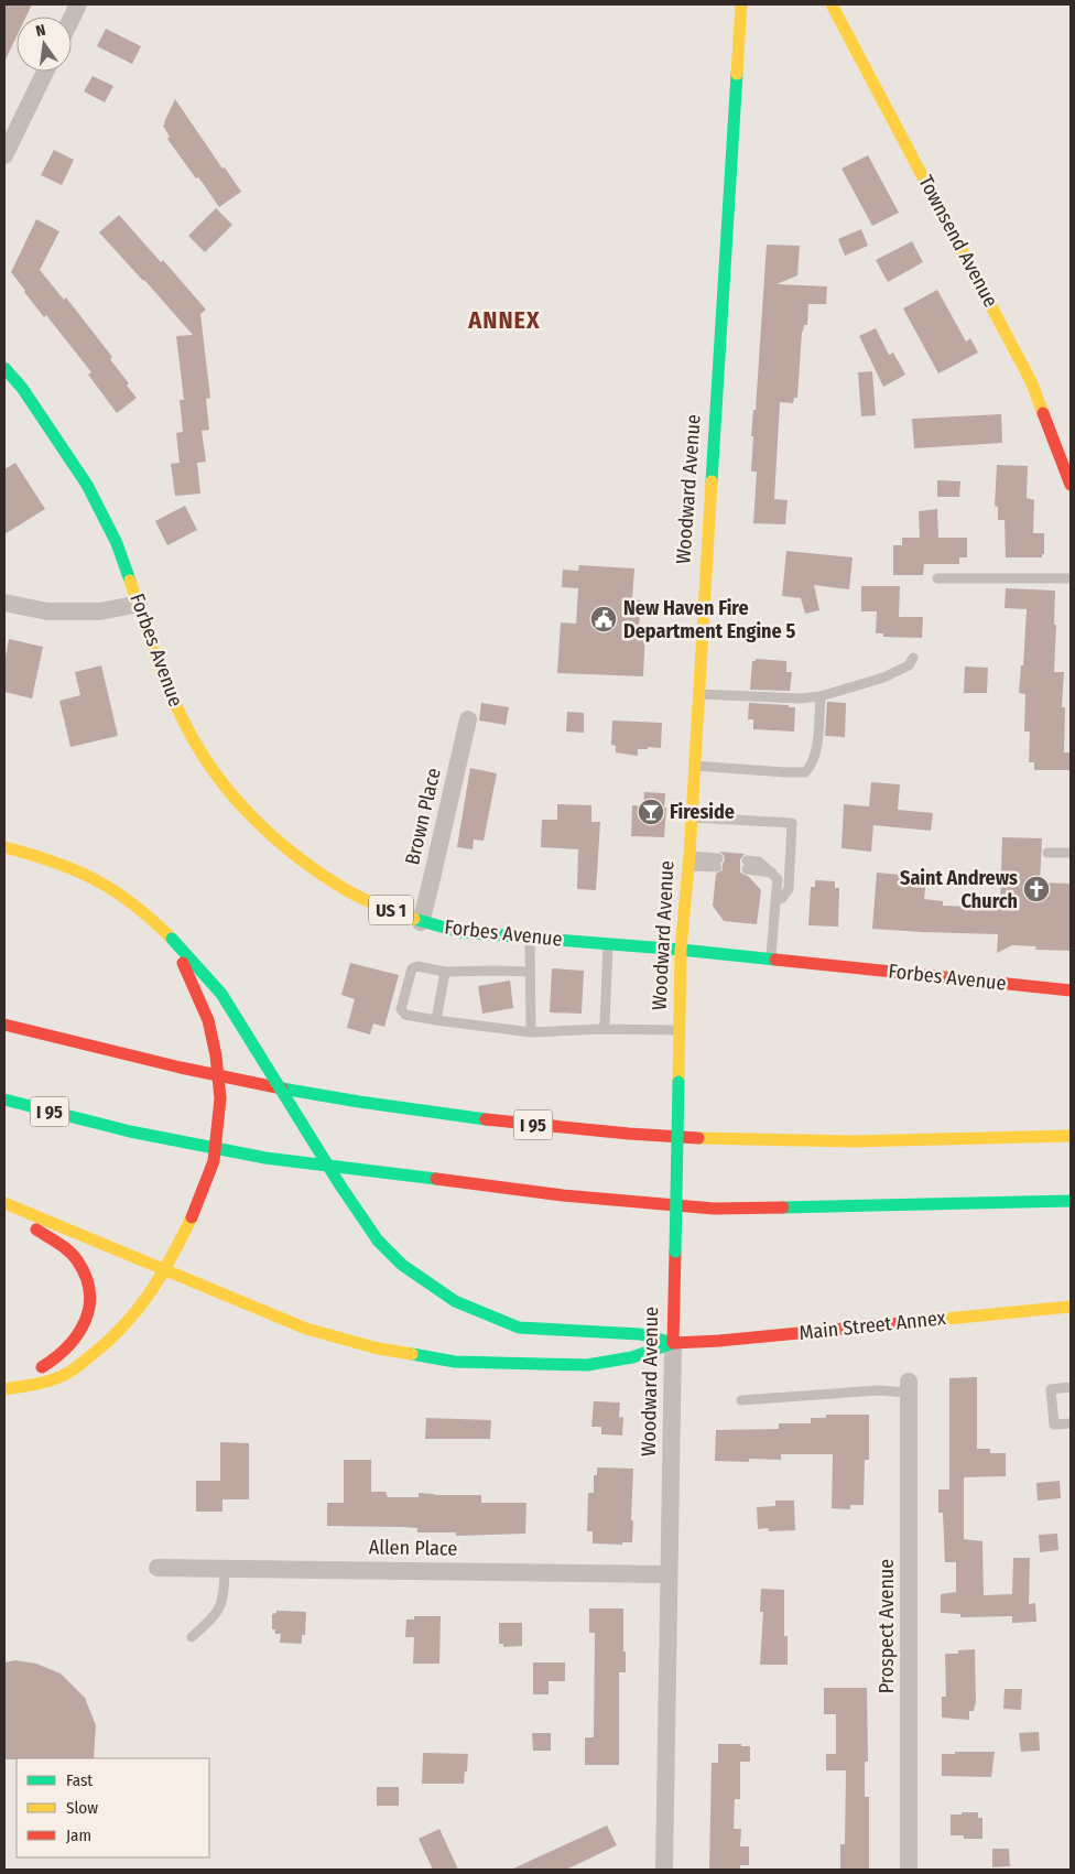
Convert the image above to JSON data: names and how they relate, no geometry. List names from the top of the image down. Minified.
{"streets":{"main road":["Townsend Avenue","Woodward Avenue","Forbes Avenue","US 1","I 95","Main Street Annex"],"street":["Brown Place","Allen Place","Prospect Avenue"]},"crossings":[["Woodward Avenue","Forbes Avenue"],["Woodward Avenue","Main Street Annex"],["Woodward Avenue","Allen Place"],["Forbes Avenue","Brown Place"]],"districts":["ANNEX"],"places":{"public building":["New Haven Fire Department Engine 5"],"bar":["Fireside"],"church":["Saint Andrews Church"]},"legend":["Fast","Slow","Jam"],"north":"top"}
